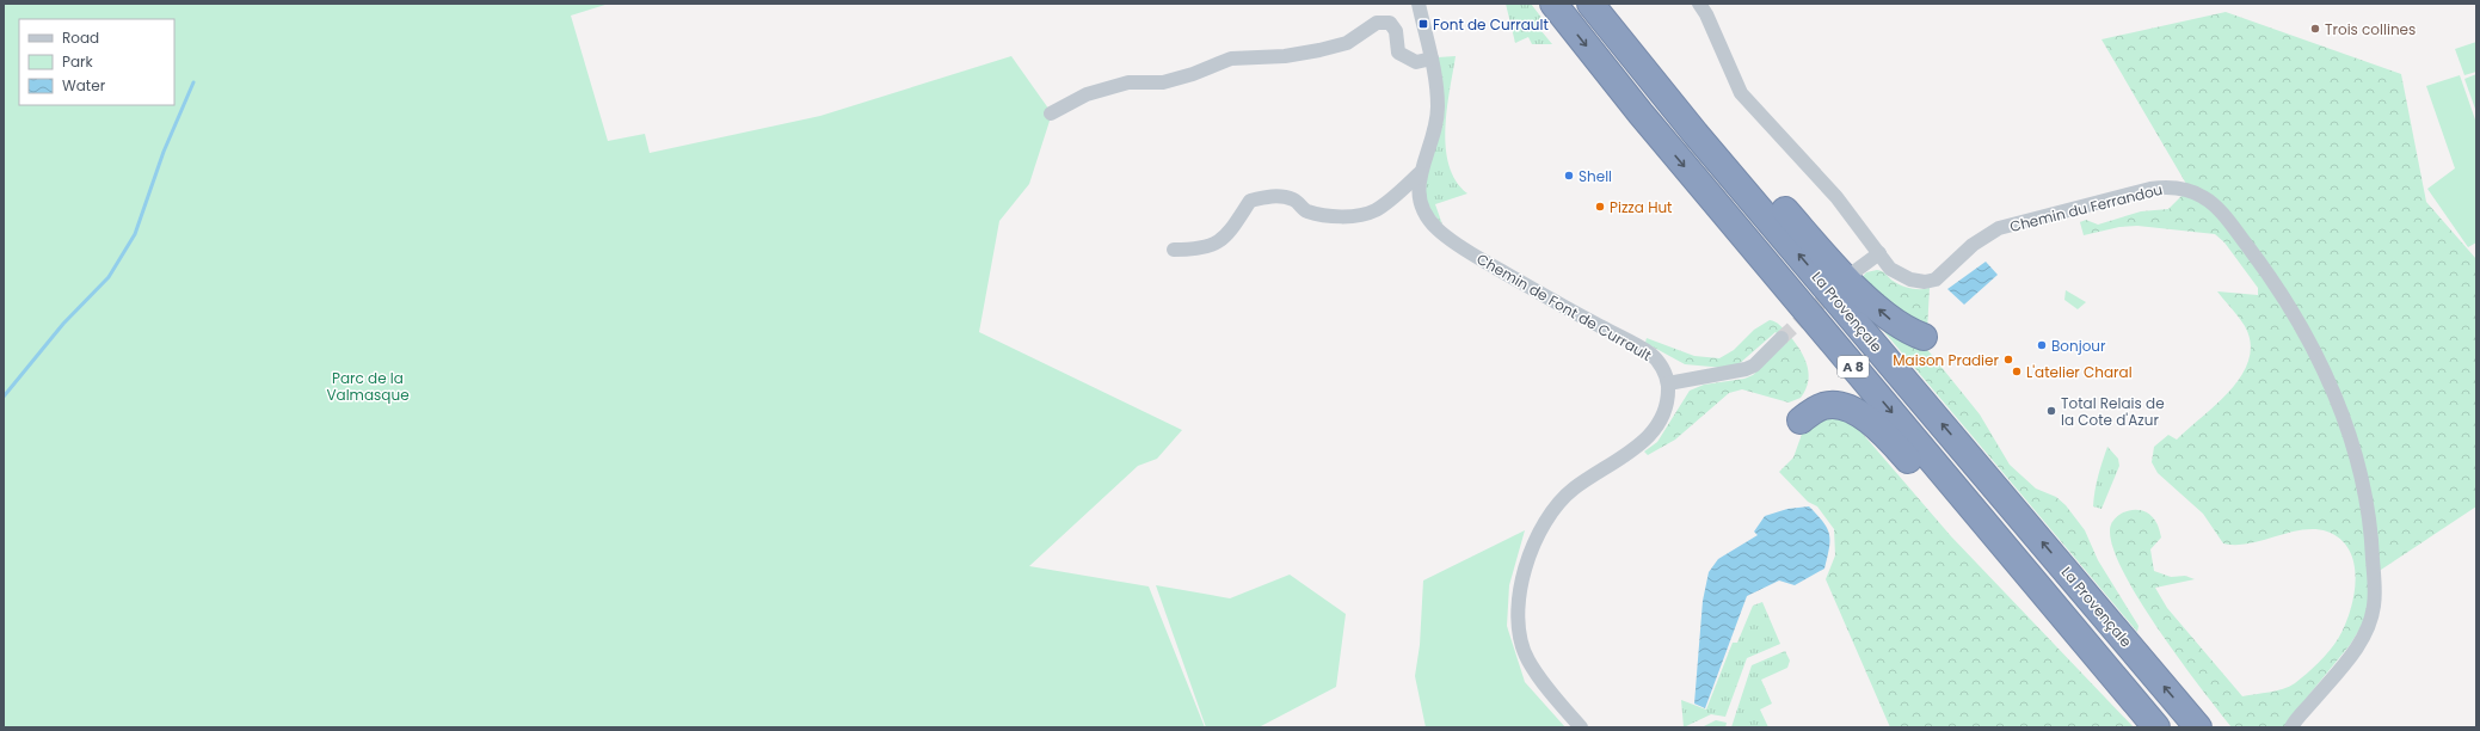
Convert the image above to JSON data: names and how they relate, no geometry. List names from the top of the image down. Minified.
{"streets":{"highway":["La Provençale","A 8"],"street":["Chemin du Ferrandou","Chemin de Font de Currault"]},"parks":["Parc de la Valmasque"],"places":{"transit":["Font de Currault"],"other":["Trois collines","Shell","Pizza Hut","Bonjour","Maison Pradier","L'atelier Charal","Total Relais de la Cote d'Azur"]},"legend":["Road","Park","Water"]}
